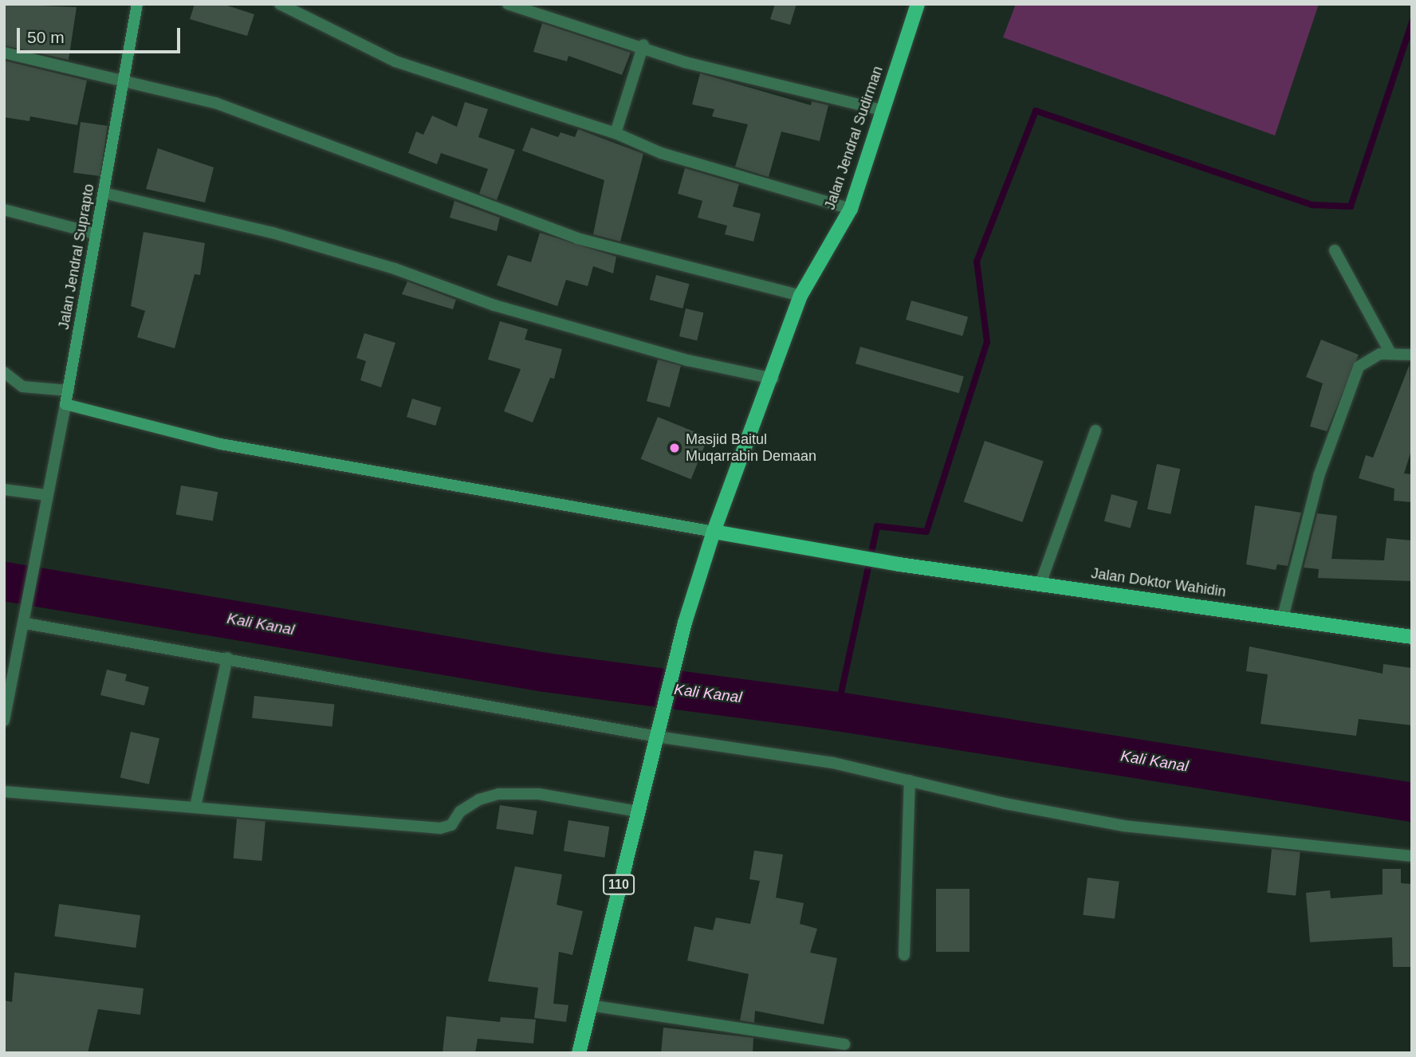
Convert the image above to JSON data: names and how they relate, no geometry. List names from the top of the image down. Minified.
{"streets":{"main road":["Jalan Jendral Sudirman","Jalan Jendral Suprapto","Jalan Doktor Wahidin","110"]},"crossings":[["Jalan Jendral Sudirman","Jalan Doktor Wahidin"],["Jalan Jendral Sudirman","110"]],"water":["Kali Kanal"],"places":["Masjid Baitul Muqarrabin Demaan"],"scale_bar":"50 m"}
